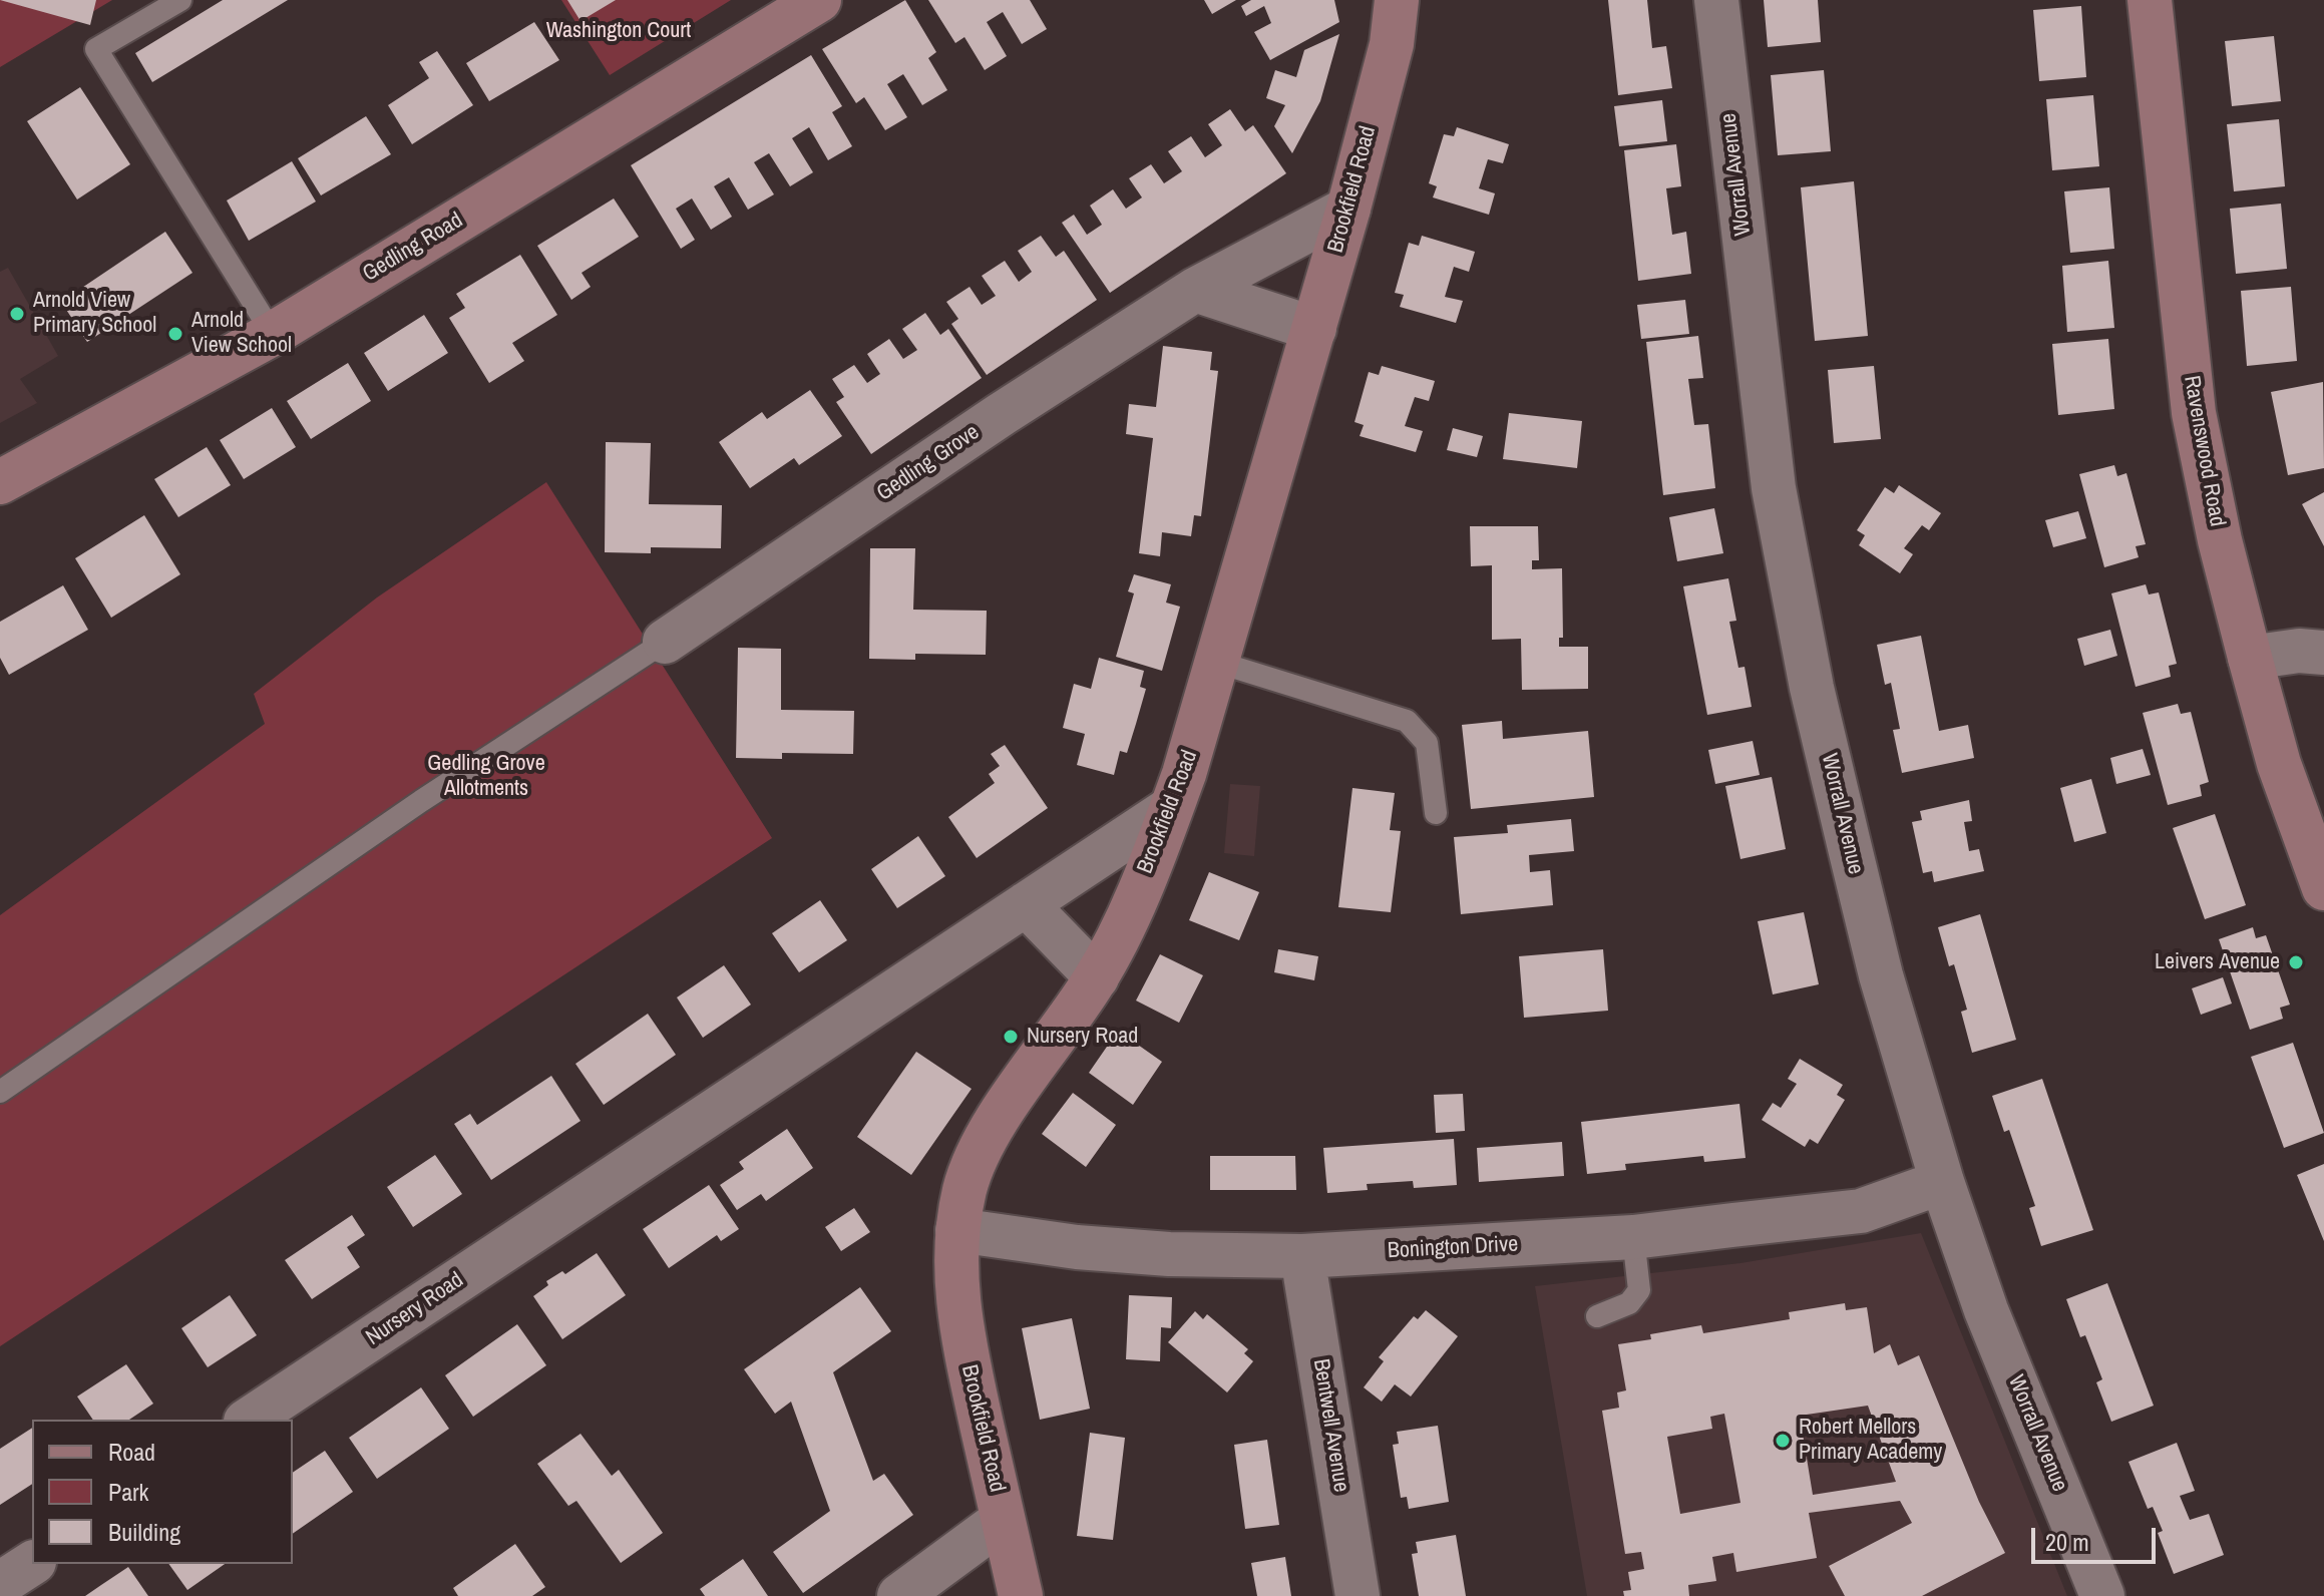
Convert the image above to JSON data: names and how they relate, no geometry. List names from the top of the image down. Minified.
{"streets":{"street":["Worrall Avenue","Brookfield Road","Gedling Road","Ravenswood Road","Gedling Grove","Bonington Drive","Nursery Road","Bentwell Avenue"]},"crossings":[["Worrall Avenue","Bonington Drive"],["Brookfield Road","Gedling Grove"],["Brookfield Road","Bonington Drive"],["Brookfield Road","Nursery Road"],["Bonington Drive","Bentwell Avenue"]],"parks":["Washington Court","Gedling Grove Allotments"],"places":["Arnold View Primary School","Arnold View School","Leivers Avenue","Nursery Road","Robert Mellors Primary Academy"],"legend":["Road","Park","Building"],"scale_bar":"20 m"}
